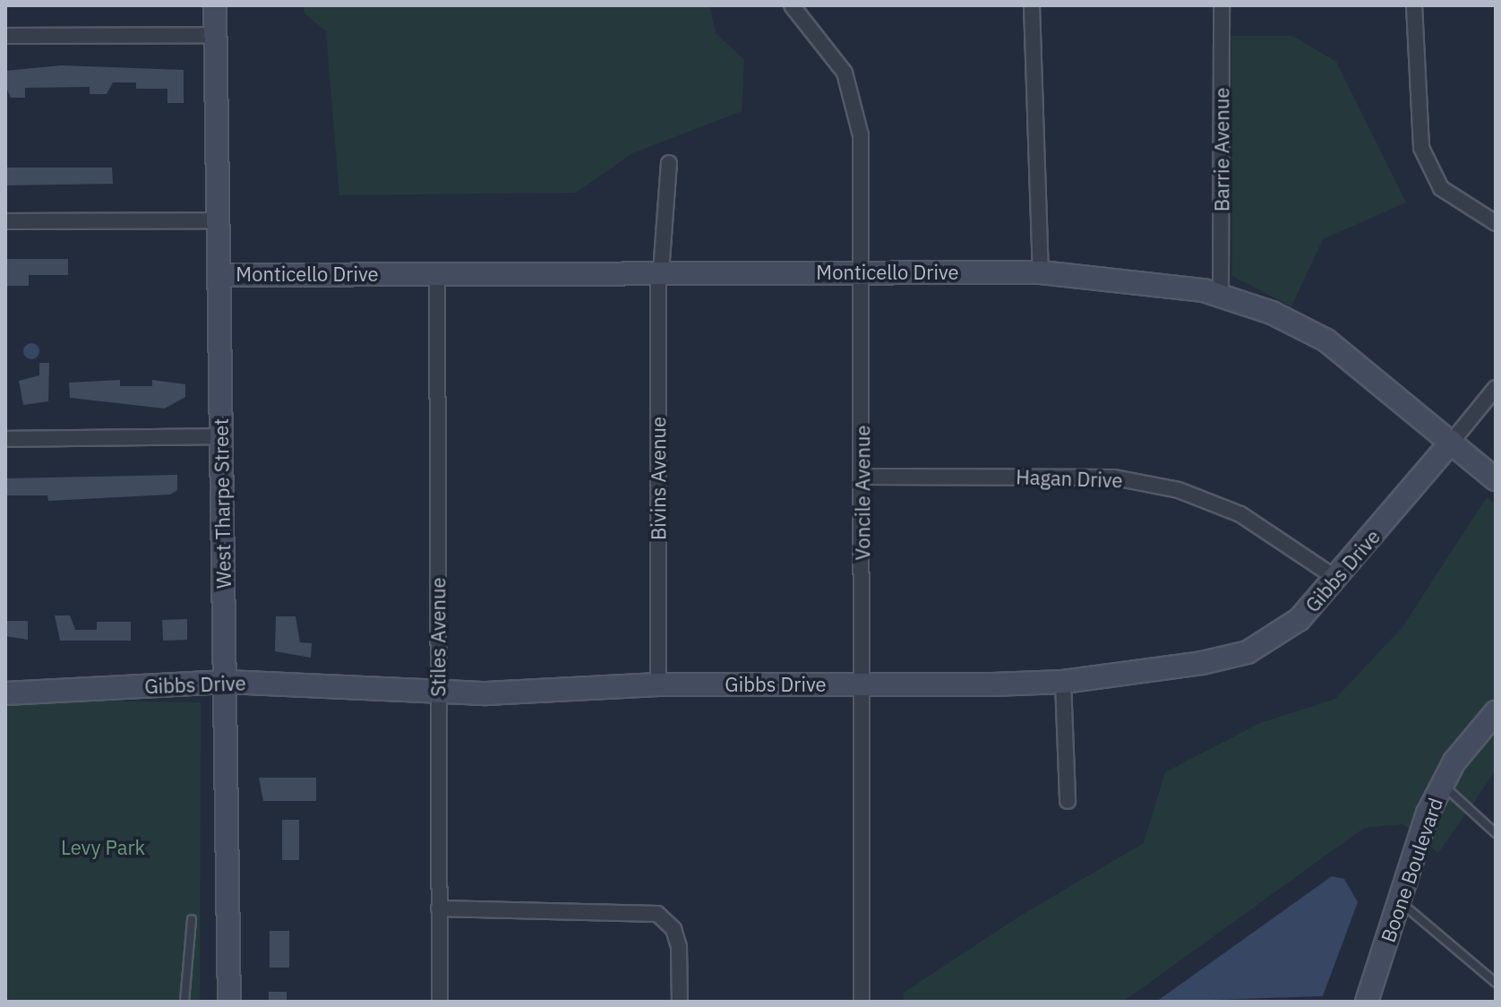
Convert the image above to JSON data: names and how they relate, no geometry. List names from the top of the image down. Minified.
{"streets":{"street":["Barrie Avenue","Monticello Drive","Bivins Avenue","Hagan Drive","Voncile Avenue","West Tharpe Street","Gibbs Drive","Stiles Avenue","Boone Boulevard"]},"crossings":[["Barrie Avenue","Monticello Drive"],["Monticello Drive","Bivins Avenue"],["Monticello Drive","Voncile Avenue"],["Monticello Drive","West Tharpe Street"],["Monticello Drive","Gibbs Drive"],["Monticello Drive","Stiles Avenue"],["Bivins Avenue","Gibbs Drive"],["Hagan Drive","Voncile Avenue"],["Hagan Drive","Gibbs Drive"],["Voncile Avenue","Gibbs Drive"],["West Tharpe Street","Gibbs Drive"],["Gibbs Drive","Stiles Avenue"]],"parks":["Levy Park"]}
